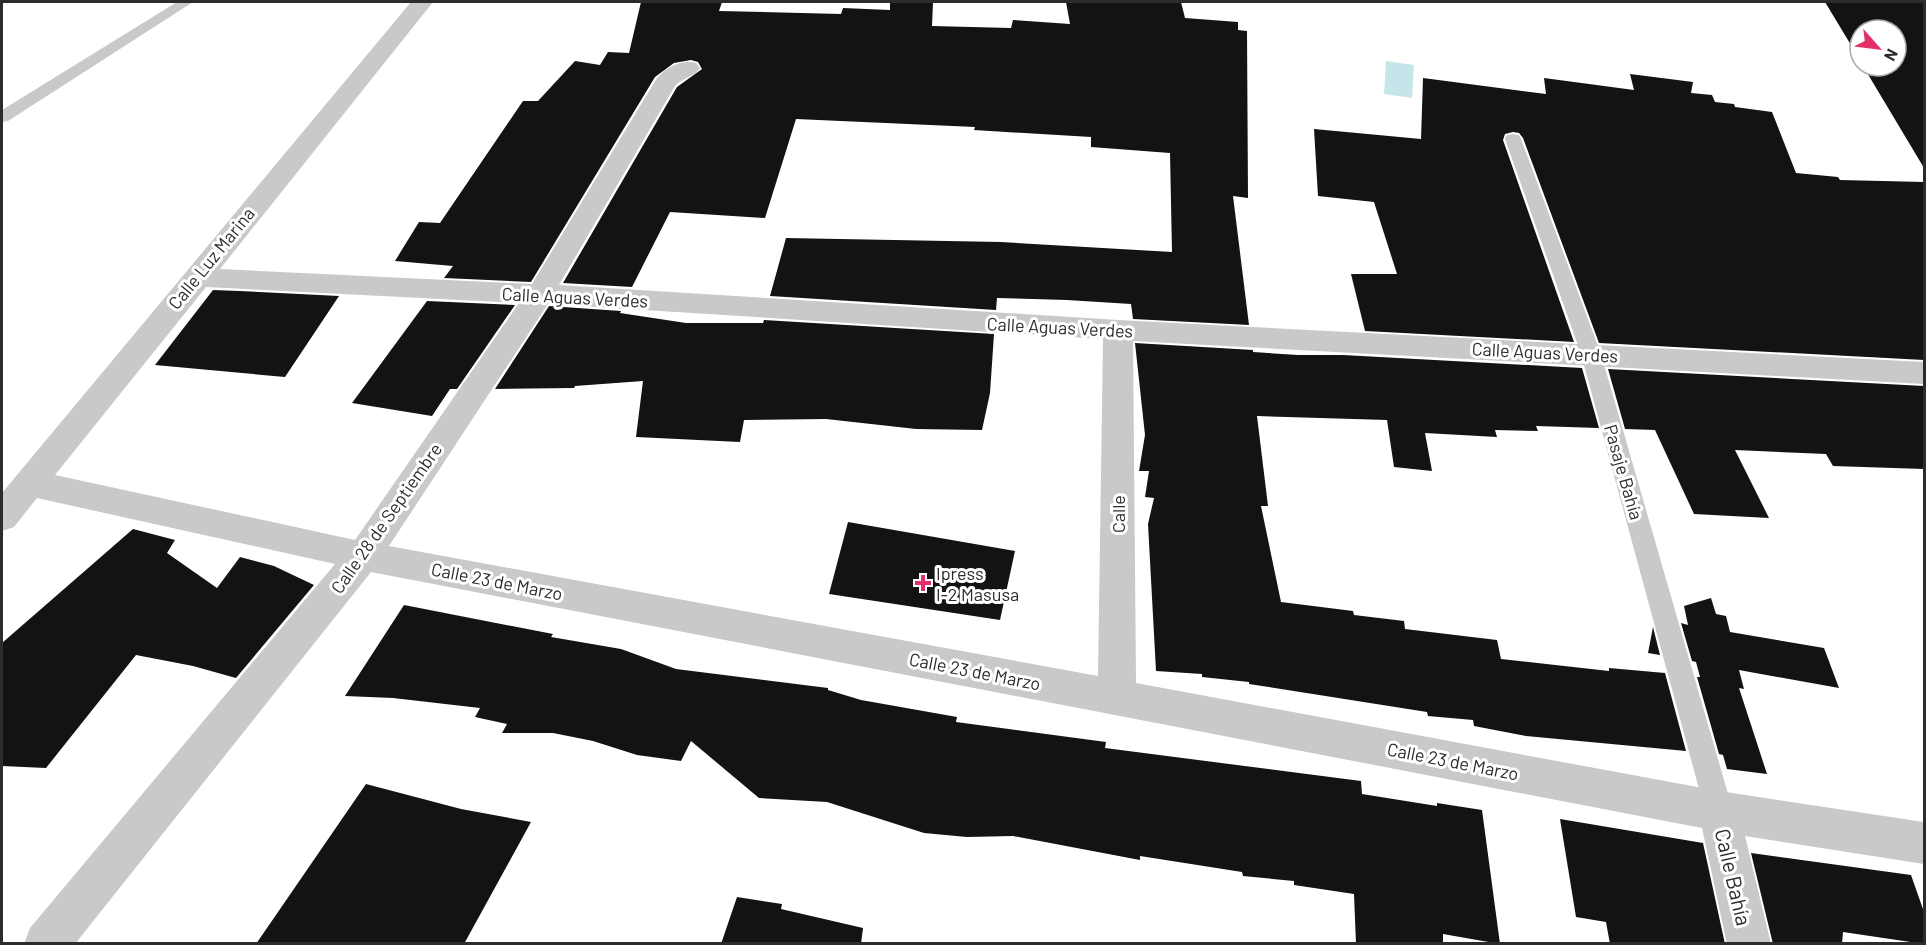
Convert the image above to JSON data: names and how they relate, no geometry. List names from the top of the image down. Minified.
{"streets":{"street":["Calle Luz Marina","Calle Aguas Verdes","Calle","Calle 28 de Septiembre","Calle 23 de Marzo","Calle Bahía"],"lane":["Pasaje Bahía"]},"crossings":[["Calle Luz Marina","Calle Aguas Verdes"],["Calle Luz Marina","Calle 23 de Marzo"],["Calle Aguas Verdes","Pasaje Bahía"],["Calle Aguas Verdes","Calle"],["Calle Aguas Verdes","Calle 28 de Septiembre"],["Pasaje Bahía","Calle 23 de Marzo"],["Pasaje Bahía","Calle Bahía"],["Calle","Calle 23 de Marzo"],["Calle 28 de Septiembre","Calle 23 de Marzo"],["Calle 23 de Marzo","Calle Bahía"]],"places":{"health":["Ipress I-2 Masusa"]},"north":"bottom right"}
